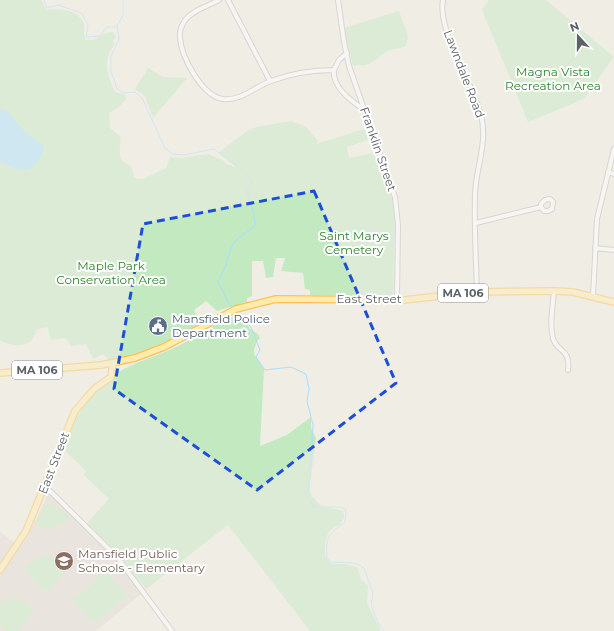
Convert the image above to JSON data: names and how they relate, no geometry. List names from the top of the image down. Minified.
{"streets":{"main road":["MA 106","East Street"],"street":["Lawndale Road","Franklin Street"]},"crossings":[["Lawndale Road","East Street"],["Franklin Street","East Street"],["MA 106","East Street"]],"parks":["Magna Vista Recreation Area","Saint Marys Cemetery","Maple Park Conservation Area"],"places":{"public building":["Mansfield Police Department"],"school or university":["Mansfield Public Schools - Elementary"]},"north":"top"}
